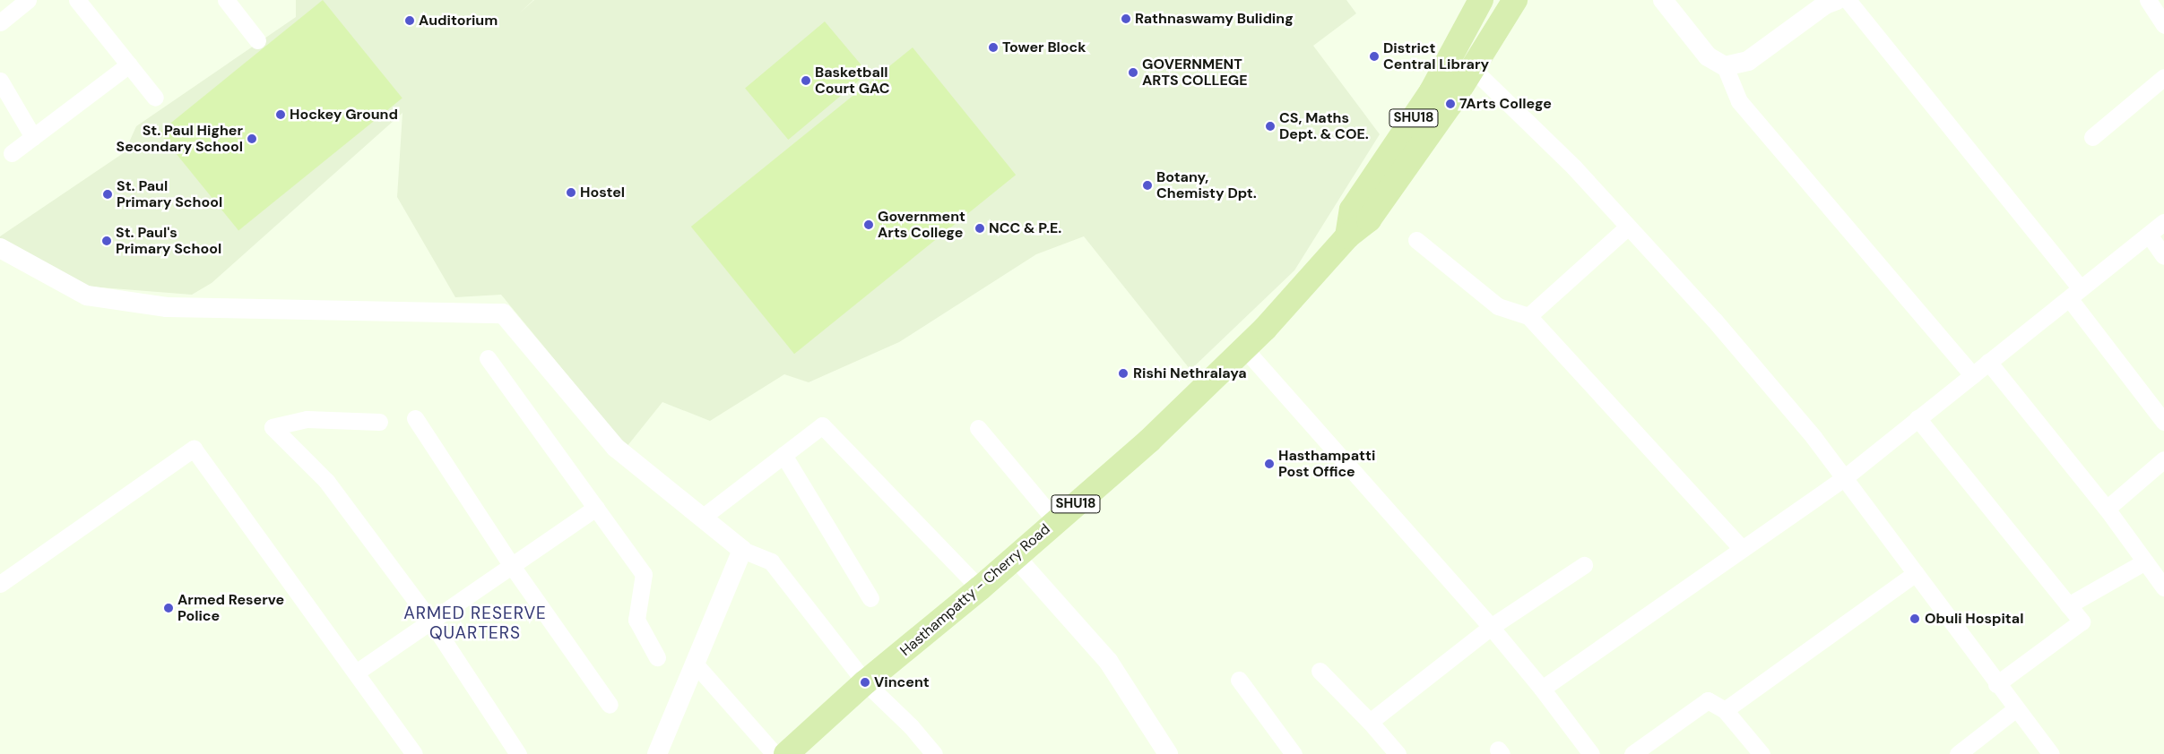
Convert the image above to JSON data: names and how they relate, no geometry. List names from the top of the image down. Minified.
{"streets":{"main road":["SHU18","Hasthampatty - Cherry Road"]},"crossings":[["SHU18","Hasthampatty - Cherry Road"]],"districts":["ARMED RESERVE QUARTERS"],"places":["Rathnaswamy Buliding","Auditorium","Tower Block","District Central Library","GOVERNMENT ARTS COLLEGE","Basketball Court GAC","7Arts College","Hockey Ground","CS, Maths Dept. & COE.","St. Paul Higher Secondary School","Botany, Chemisty Dpt.","Hostel","St. Paul Primary School","Government Arts College","NCC & P.E.","St. Paul's Primary School","Rishi Nethralaya","Hasthampatti Post Office","Armed Reserve Police","Obuli Hospital","Vincent"]}
